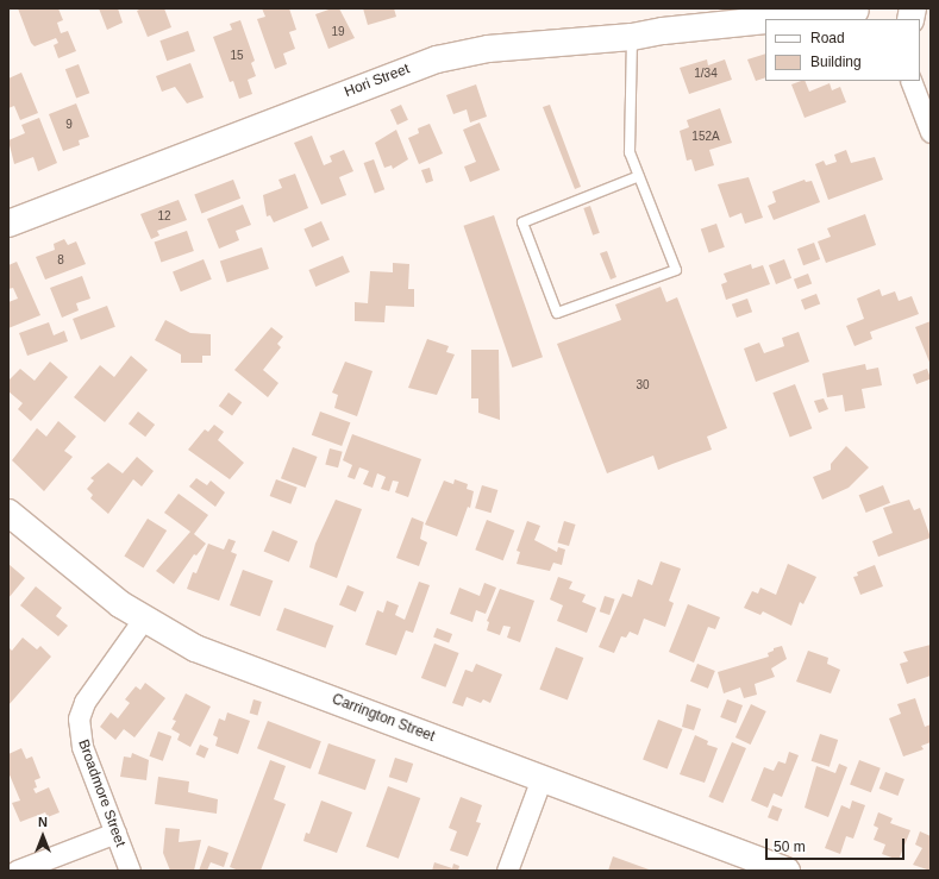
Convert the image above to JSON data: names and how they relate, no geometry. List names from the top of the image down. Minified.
{"streets":{"main road":["Hori Street","Carrington Street"],"street":["Broadmore Street"]},"crossings":[["Carrington Street","Broadmore Street"]],"house_numbers":["19","15","1/34","9","152A","12","8","30"],"legend":["Road","Building"],"scale_bar":"50 m","north":"top"}
